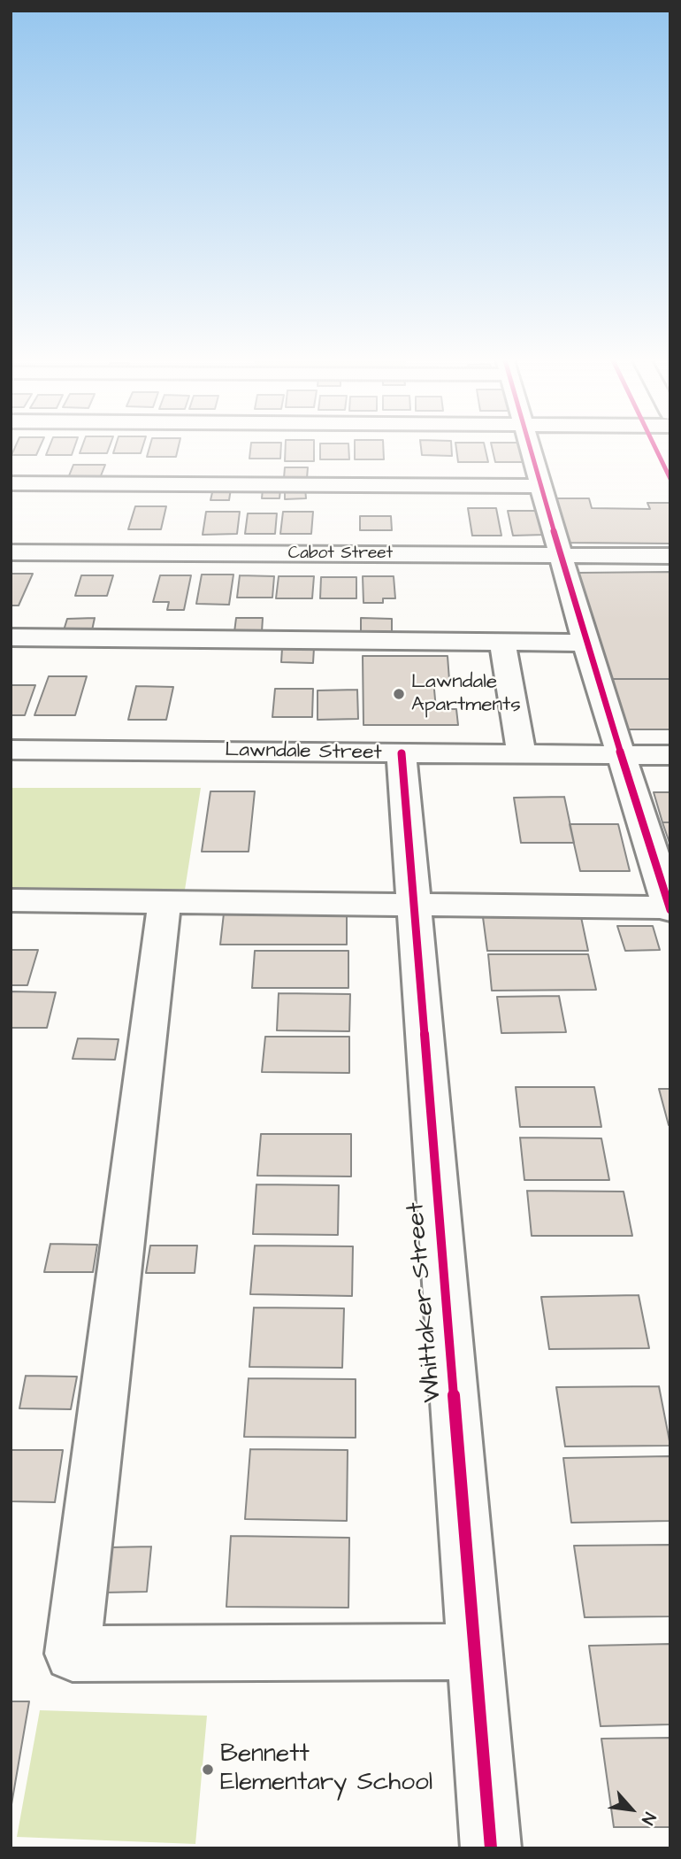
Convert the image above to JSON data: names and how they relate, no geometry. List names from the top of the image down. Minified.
{"streets":{"street":["Cabot Street","Lawndale Street","Whittaker Street"]},"crossings":[["Lawndale Street","Whittaker Street"]],"places":["Lawndale Apartments","Bennett Elementary School"],"north":"bottom right"}
